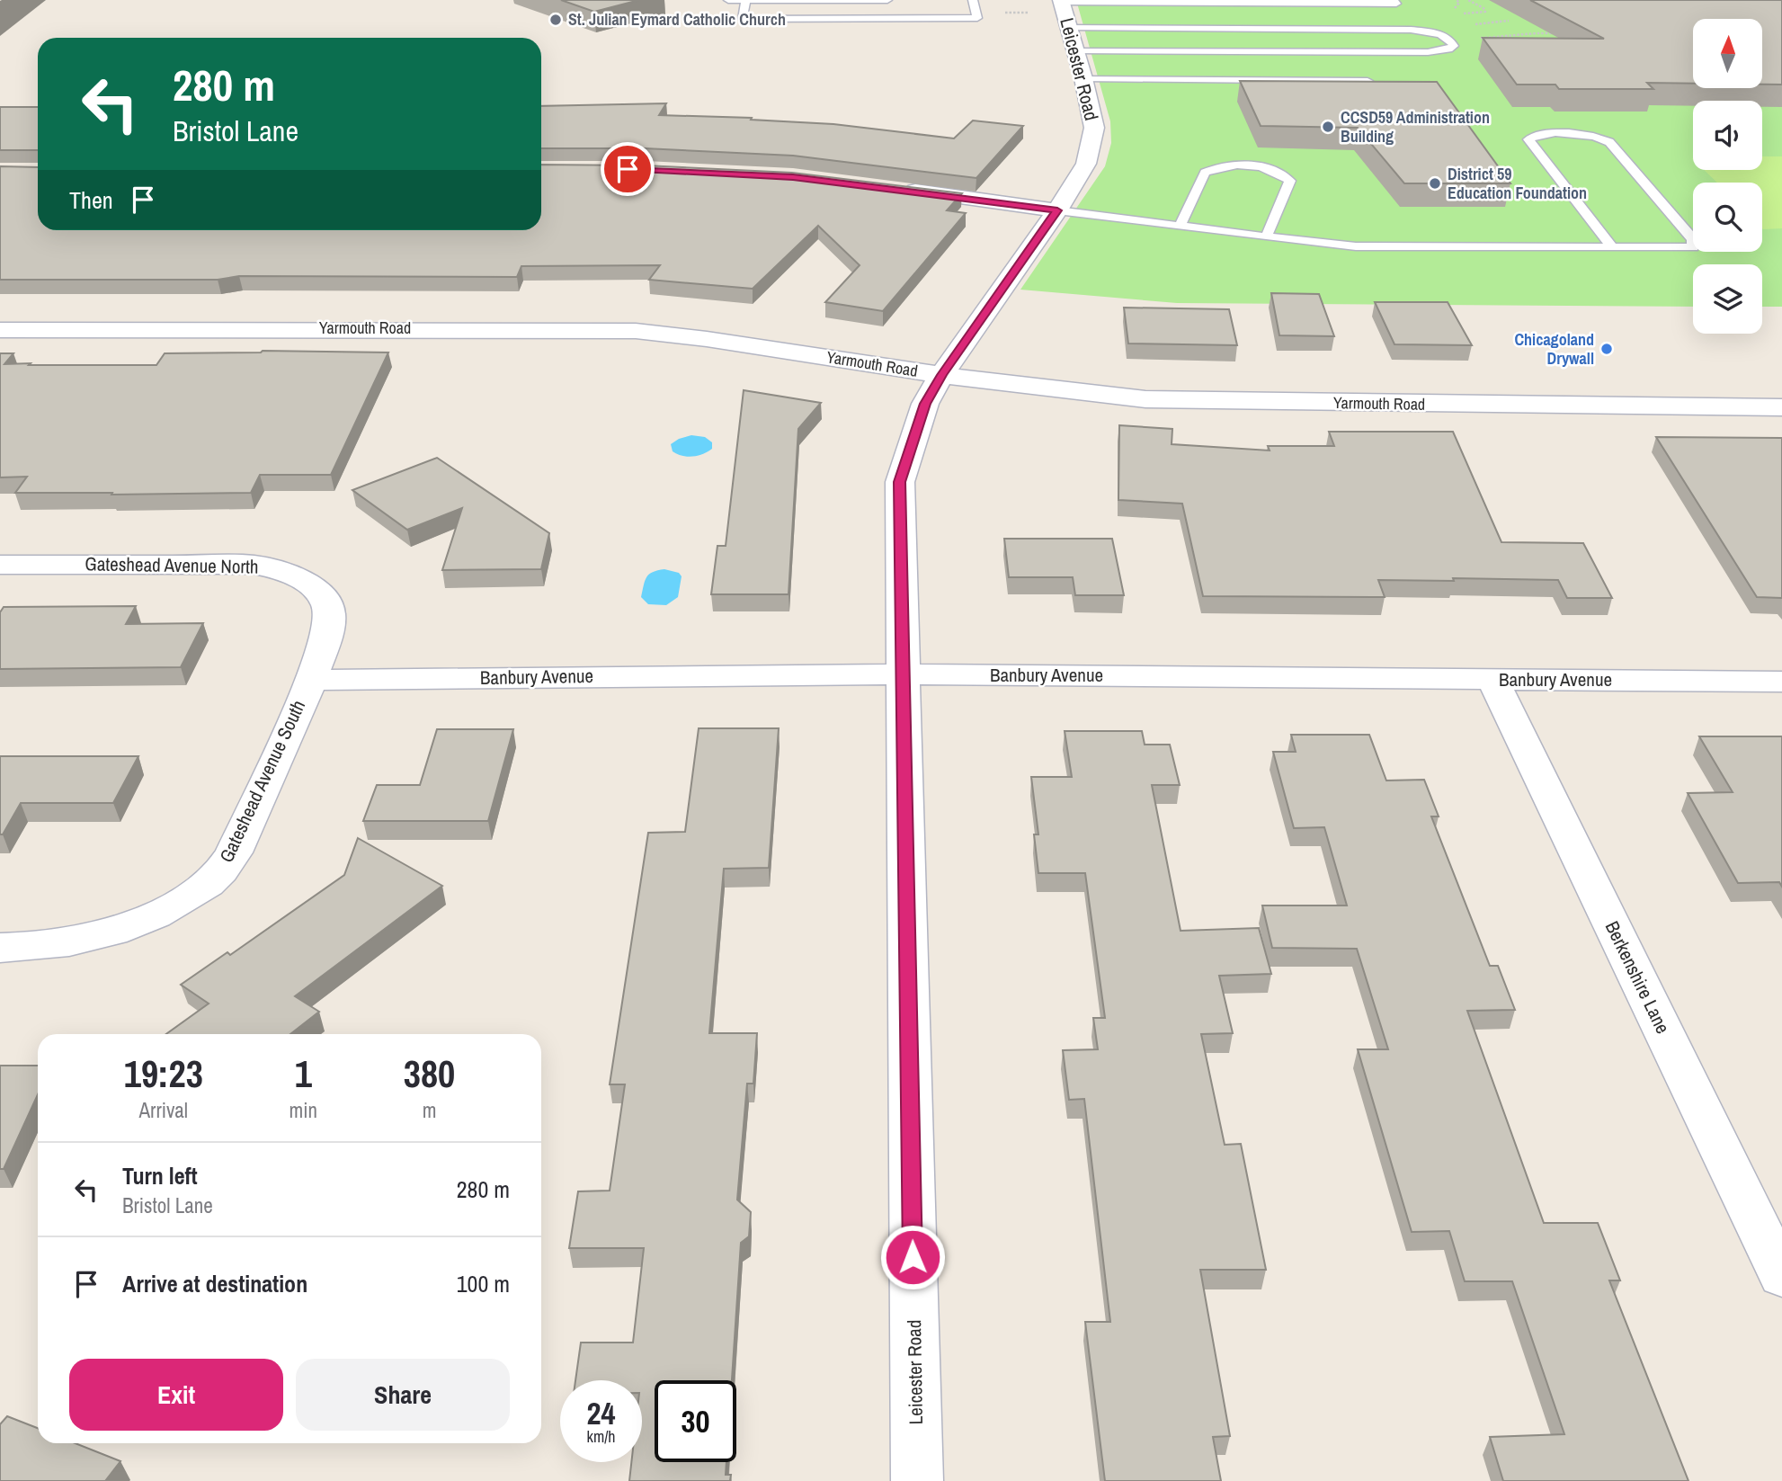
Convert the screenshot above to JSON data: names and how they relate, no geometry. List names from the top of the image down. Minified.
{"streets":{"street":["Leicester Road","Yarmouth Road","Gateshead Avenue North","Banbury Avenue","Gateshead Avenue South","Berkenshire Lane"]},"crossings":[["Leicester Road","Yarmouth Road"],["Leicester Road","Banbury Avenue"],["Gateshead Avenue North","Banbury Avenue"],["Gateshead Avenue North","Gateshead Avenue South"],["Banbury Avenue","Gateshead Avenue South"],["Banbury Avenue","Berkenshire Lane"]],"places":["St. Julian Eymard Catholic Church","CCSD59 Administration Building","District 59 Education Foundation","Chicagoland Drywall"],"north":"top","page":{"turn":["280 m","Bristol Lane"],"then":"Then","eta":["19:23","Arrival","1","min","380","m"],"list":[{"name":"Turn left","note":"Bristol Lane","value":"280 m"},{"name":"Arrive at destination","value":"100 m"}],"buttons":["Exit","Share"],"speed":"24 km/h","limit":"30"}}
